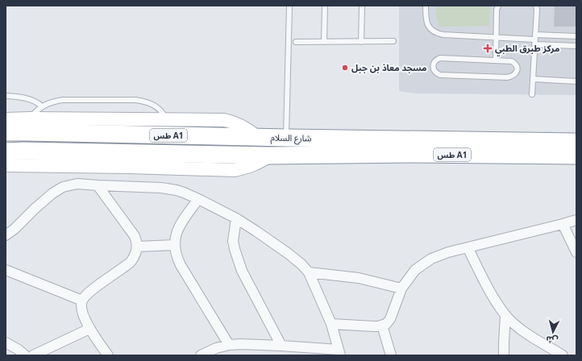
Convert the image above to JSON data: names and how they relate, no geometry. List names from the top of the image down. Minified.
{"streets":{"highway":["طس A1","شارع السلام"]},"places":{"health":["مركز طبرق الطبي"],"other":["مسجد معاذ بن جبل"]},"north":"bottom"}
